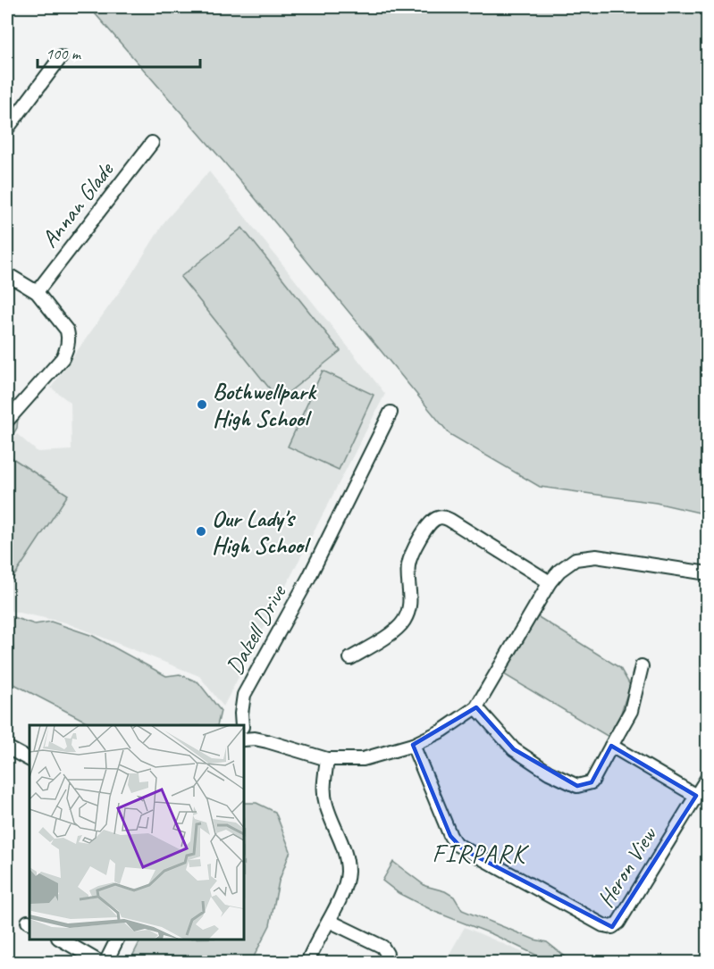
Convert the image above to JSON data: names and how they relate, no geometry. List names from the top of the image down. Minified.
{"streets":{"street":["Annan Glade","Dalzell Drive","Heron View"]},"districts":["FIRPARK"],"places":["Bothwellpark High School","Our Lady's High School"],"scale_bar":"100 m"}
